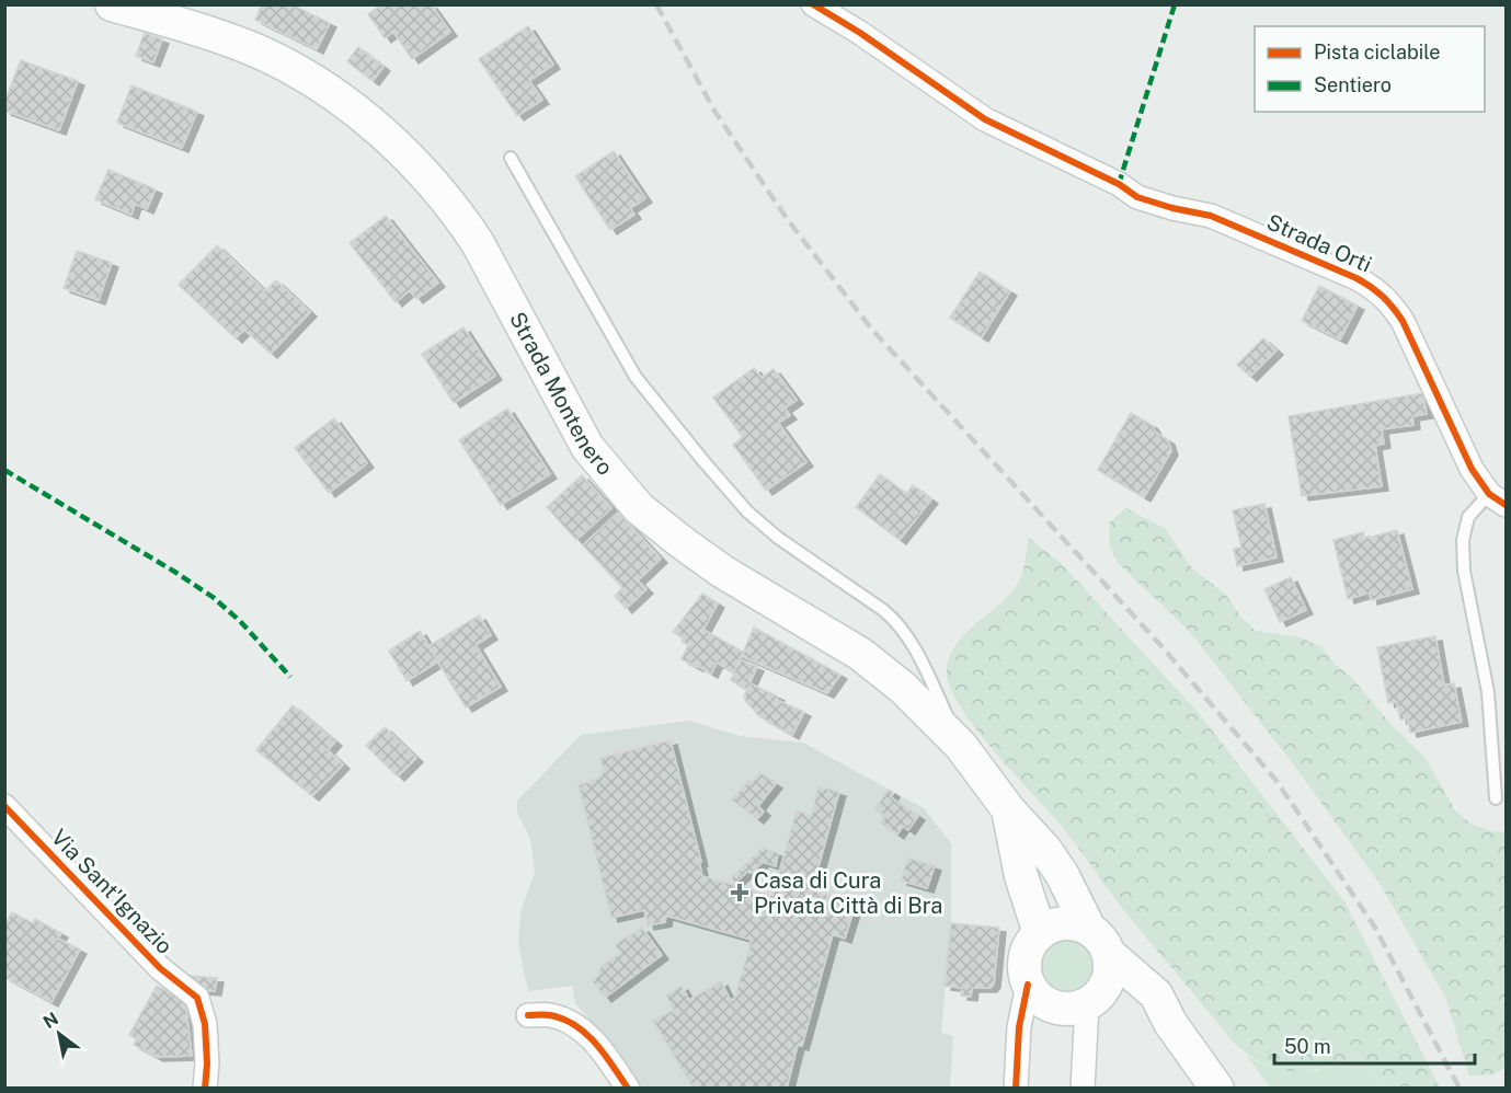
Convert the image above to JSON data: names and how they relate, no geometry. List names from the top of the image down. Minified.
{"streets":{"main road":["Strada Montenero"],"street":["Strada Orti","Via Sant'Ignazio"]},"places":{"health":["Casa di Cura Privata Città di Bra"]},"legend":["Pista ciclabile","Sentiero"],"scale_bar":"50 m","north":"top left"}
